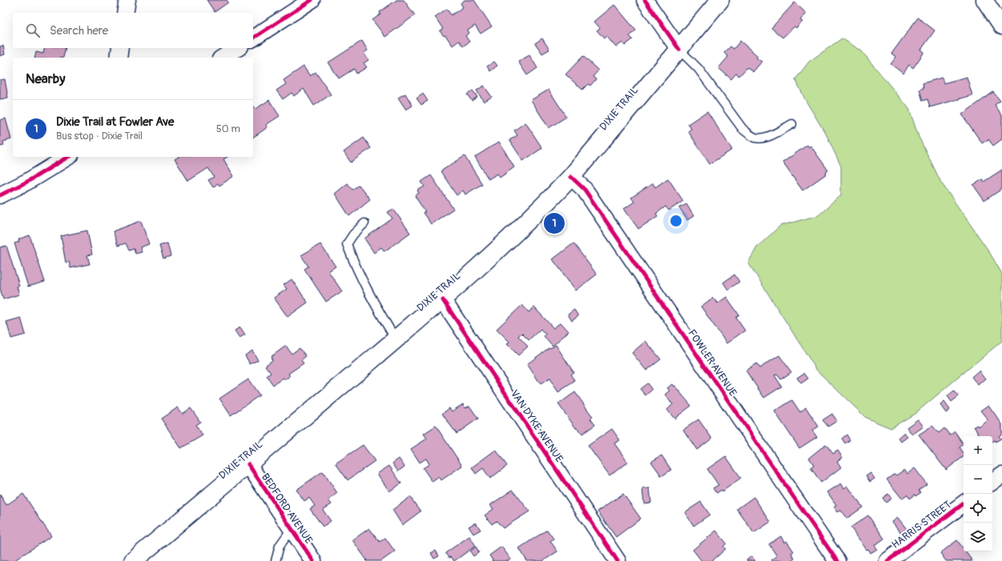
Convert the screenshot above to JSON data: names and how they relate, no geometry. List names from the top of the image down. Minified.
{"streets":{"main road":["DIXIE TRAIL"],"street":["FOWLER AVENUE","VAN DYKE AVENUE","BEDFORD AVENUE","HARRIS STREET"]},"crossings":[["DIXIE TRAIL","FOWLER AVENUE"],["DIXIE TRAIL","VAN DYKE AVENUE"],["DIXIE TRAIL","BEDFORD AVENUE"]],"page":{"search":"Search here","heading":"Nearby","list":[{"mark":"1","name":"Dixie Trail at Fowler Ave","note":"Bus stop · Dixie Trail","value":"50 m"}],"pins":"1","map_buttons":["+","−"]}}
